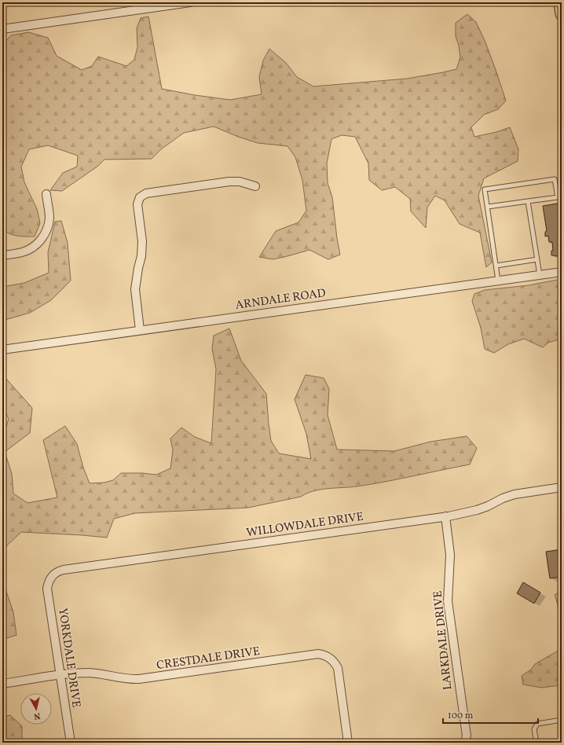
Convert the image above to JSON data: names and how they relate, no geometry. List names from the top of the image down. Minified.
{"streets":{"street":["ARNDALE ROAD","WILLOWDALE DRIVE","LARKDALE DRIVE","YORKDALE DRIVE","CRESTDALE DRIVE"]},"crossings":[["WILLOWDALE DRIVE","LARKDALE DRIVE"],["WILLOWDALE DRIVE","YORKDALE DRIVE"],["YORKDALE DRIVE","CRESTDALE DRIVE"]],"scale_bar":"100 m","north":"bottom"}
